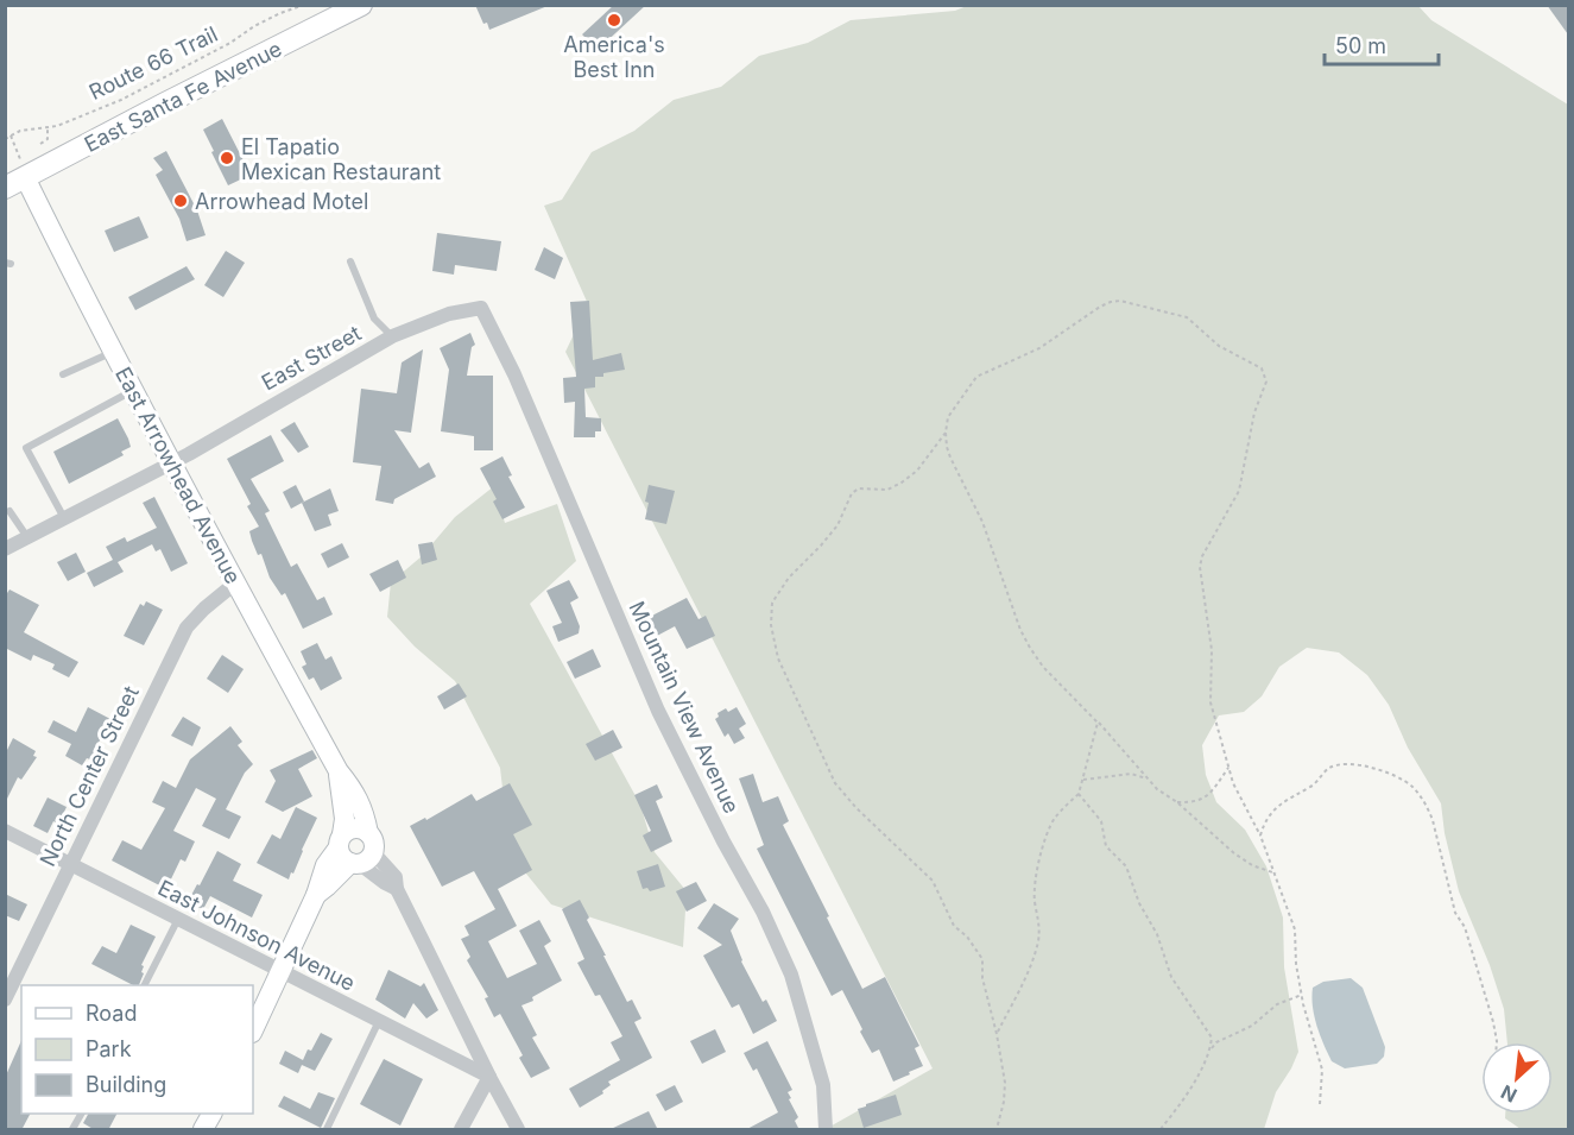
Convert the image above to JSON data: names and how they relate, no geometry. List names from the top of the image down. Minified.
{"streets":{"main road":["East Santa Fe Avenue"],"street":["East Street","East Arrowhead Avenue","Mountain View Avenue","North Center Street","East Johnson Avenue"],"path":["Route 66 Trail"]},"crossings":[["East Santa Fe Avenue","East Arrowhead Avenue"],["East Street","East Arrowhead Avenue"],["East Street","Mountain View Avenue"],["North Center Street","East Johnson Avenue"]],"places":["America's Best Inn","El Tapatio Mexican Restaurant","Arrowhead Motel"],"legend":["Road","Park","Building"],"scale_bar":"50 m","north":"bottom left"}
